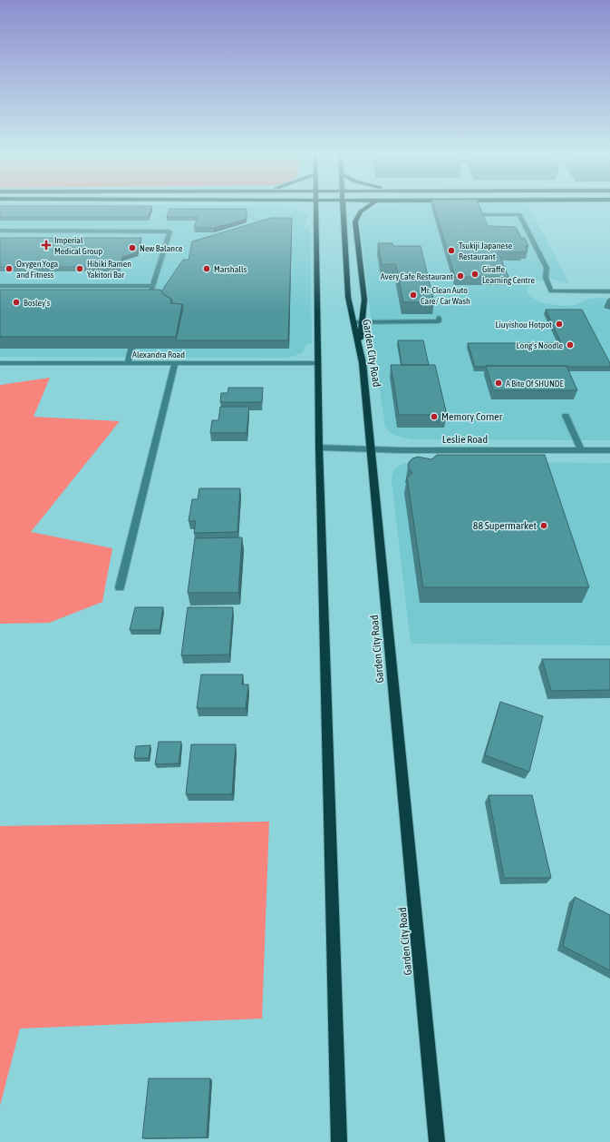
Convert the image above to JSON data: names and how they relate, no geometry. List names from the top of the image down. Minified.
{"streets":{"main road":["Garden City Road"],"street":["Alexandra Road","Leslie Road"]},"crossings":[["Garden City Road","Leslie Road"]],"places":{"health":["Imperial Medical Group"],"other":["New Balance","Tsukiji Japanese Restaurant","Oxygen Yoga and Fitness","Hibiki Ramen Yakitori Bar","Marshalls","Giraffe Learning Centre","Avery Cafe Restaurant","Mr. Clean Auto Care/ Car Wash","Bosley's","Liuyishou Hotpot","Long's Noodle","A Bite Of SHUNDE","Memory Corner","88 Supermarket"]}}
